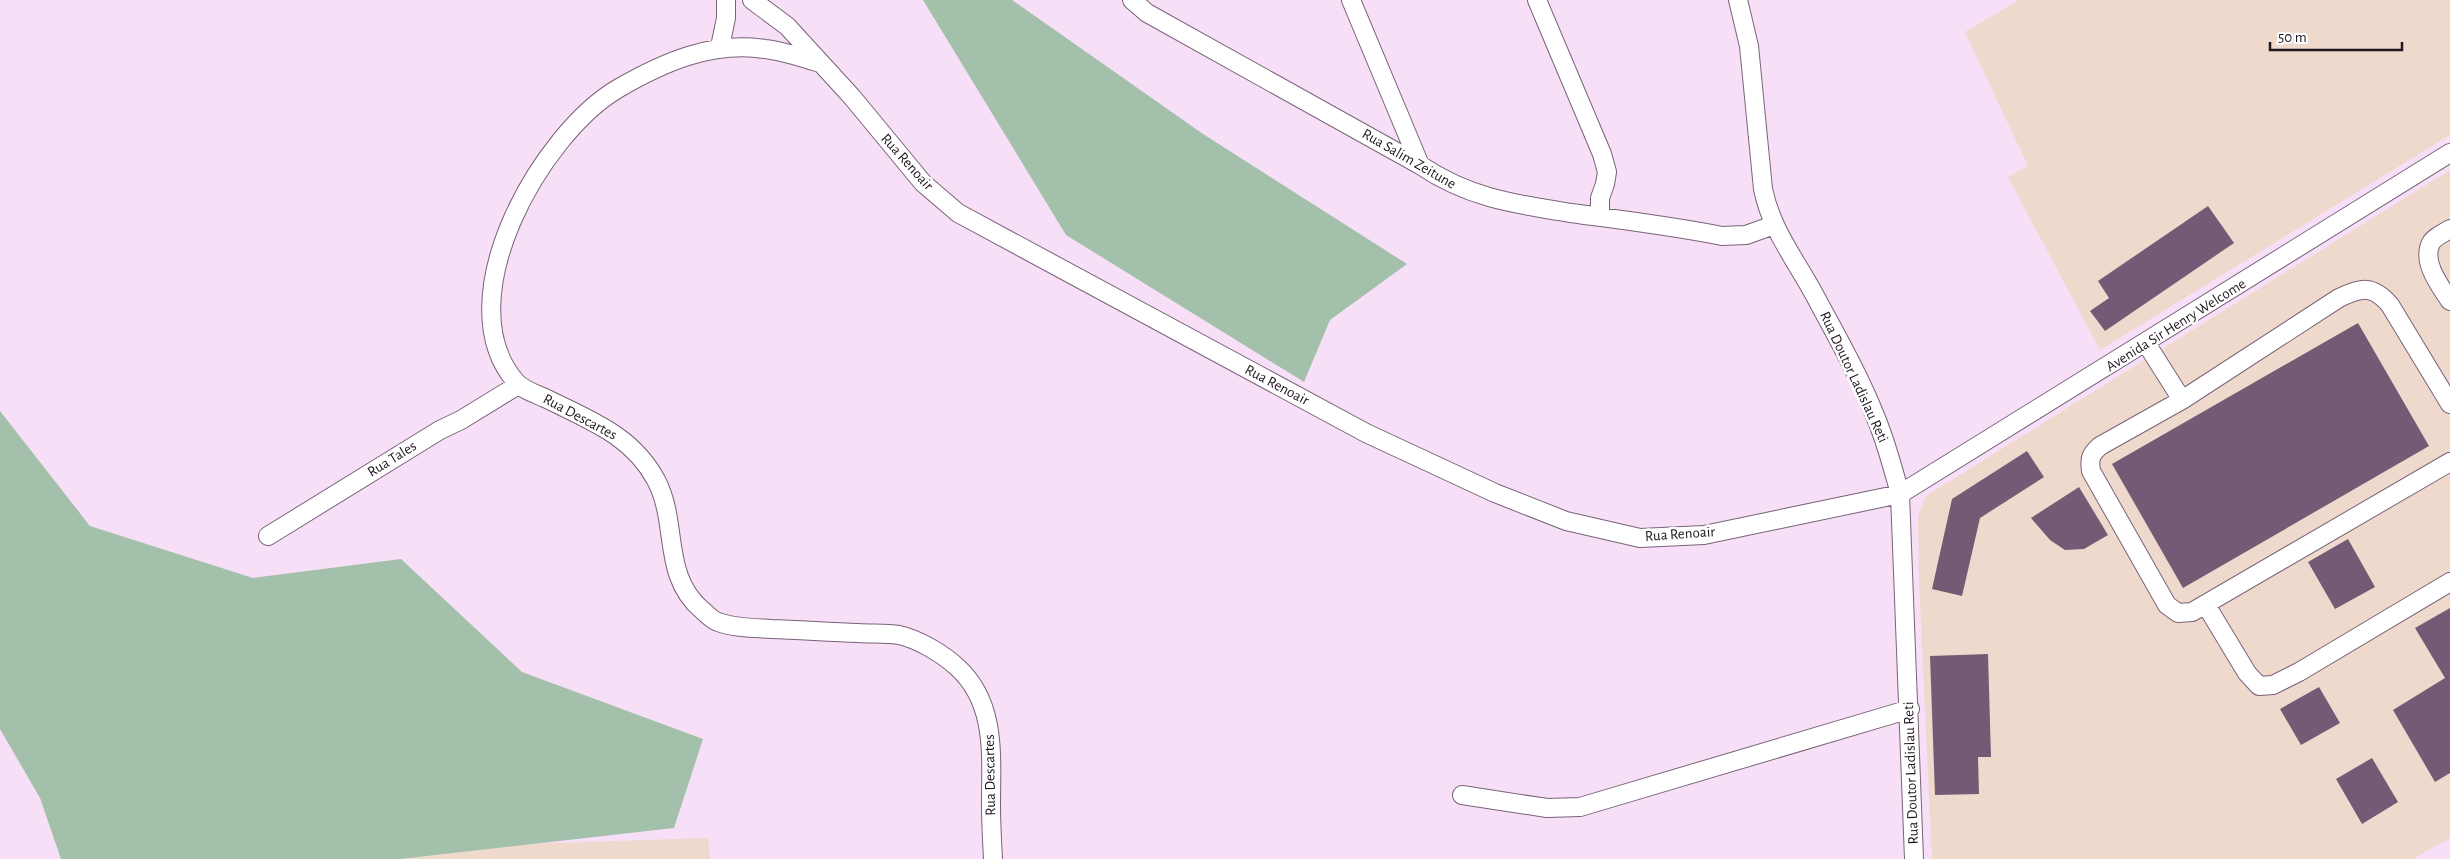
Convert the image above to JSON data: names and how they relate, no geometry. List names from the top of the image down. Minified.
{"streets":{"street":["Rua Salim Zeitune","Rua Renoair","Avenida Sir Henry Welcome","Rua Doutor Ladislau Reti","Rua Descartes","Rua Tales"]},"crossings":[["Rua Salim Zeitune","Rua Doutor Ladislau Reti"],["Rua Renoair","Avenida Sir Henry Welcome"],["Rua Renoair","Rua Doutor Ladislau Reti"],["Rua Renoair","Rua Descartes"],["Avenida Sir Henry Welcome","Rua Doutor Ladislau Reti"],["Rua Descartes","Rua Tales"]],"scale_bar":"50 m"}
